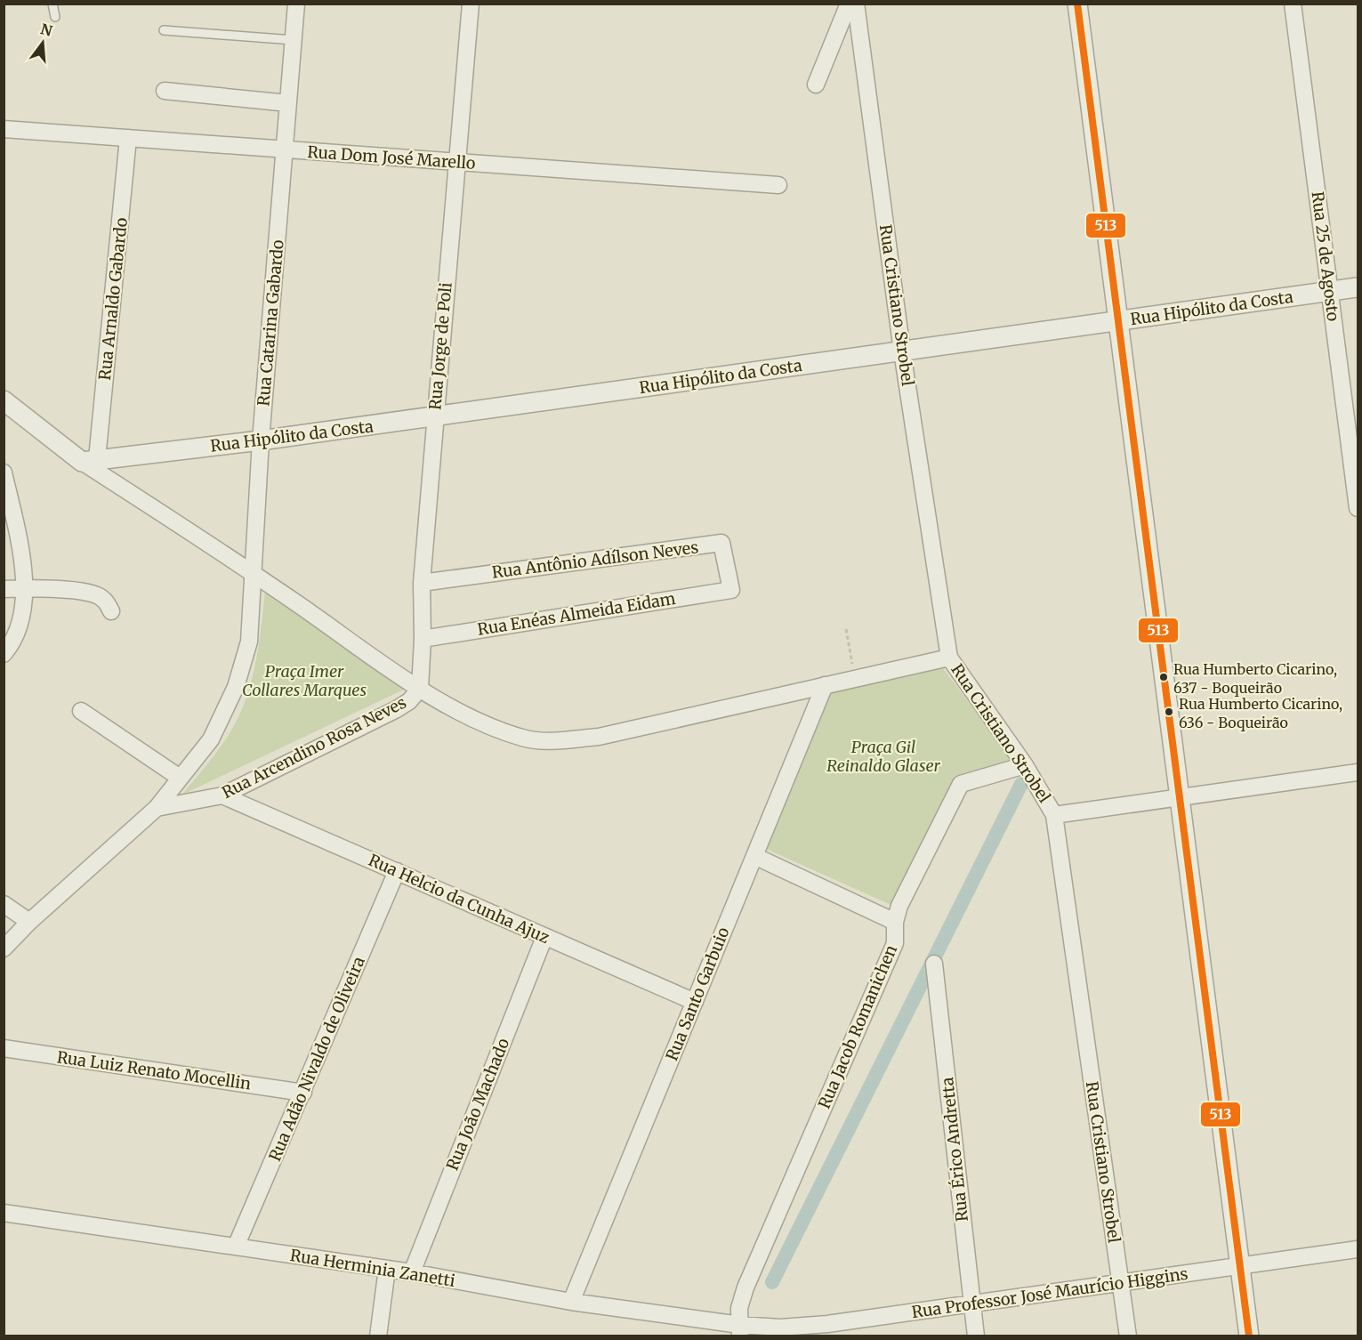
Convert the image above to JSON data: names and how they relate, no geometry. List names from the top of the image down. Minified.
{"streets":{"street":["Rua Dom José Marello","Rua 25 de Agosto","Rua Arnaldo Gabardo","Rua Cristiano Strobel","Rua Hipólito da Costa","Rua Catarina Gabardo","Rua Jorge de Poli","Rua Antônio Adílson Neves","Rua Enéas Almeida Eidam","Rua Arcendino Rosa Neves","Rua Helcio da Cunha Ajuz","Rua Santo Garbuio","Rua Jacob Romanichen","Rua Adão Nivaldo de Oliveira","Rua Luiz Renato Mocellin","Rua João Machado","Rua Érico Andretta","Rua Herminia Zanetti","Rua Professor José Maurício Higgins"]},"crossings":[["Rua Dom José Marello","Rua Arnaldo Gabardo"],["Rua Dom José Marello","Rua Catarina Gabardo"],["Rua Dom José Marello","Rua Jorge de Poli"],["Rua 25 de Agosto","Rua Hipólito da Costa"],["Rua Arnaldo Gabardo","Rua Hipólito da Costa"],["Rua Cristiano Strobel","Rua Hipólito da Costa"],["Rua Cristiano Strobel","Rua Jacob Romanichen"],["Rua Cristiano Strobel","Rua Professor José Maurício Higgins"],["Rua Hipólito da Costa","Rua Catarina Gabardo"],["Rua Hipólito da Costa","Rua Jorge de Poli"],["Rua Catarina Gabardo","Rua Arcendino Rosa Neves"],["Rua Jorge de Poli","Rua Antônio Adílson Neves"],["Rua Jorge de Poli","Rua Enéas Almeida Eidam"],["Rua Jorge de Poli","Rua Arcendino Rosa Neves"],["Rua Antônio Adílson Neves","Rua Enéas Almeida Eidam"],["Rua Arcendino Rosa Neves","Rua Helcio da Cunha Ajuz"],["Rua Helcio da Cunha Ajuz","Rua Santo Garbuio"],["Rua Helcio da Cunha Ajuz","Rua Adão Nivaldo de Oliveira"],["Rua Helcio da Cunha Ajuz","Rua João Machado"],["Rua Santo Garbuio","Rua Herminia Zanetti"],["Rua Jacob Romanichen","Rua Herminia Zanetti"],["Rua Jacob Romanichen","Rua Professor José Maurício Higgins"],["Rua Adão Nivaldo de Oliveira","Rua Luiz Renato Mocellin"],["Rua Adão Nivaldo de Oliveira","Rua Herminia Zanetti"],["Rua João Machado","Rua Herminia Zanetti"],["Rua Érico Andretta","Rua Professor José Maurício Higgins"],["Rua Herminia Zanetti","Rua Professor José Maurício Higgins"]],"parks":["Praça Imer Collares Marques","Praça Gil Reinaldo Glaser"],"places":["Rua Humberto Cicarino, 637 - Boqueirão","Rua Humberto Cicarino, 636 - Boqueirão"],"lines":["transit line 513"],"north":"top"}
